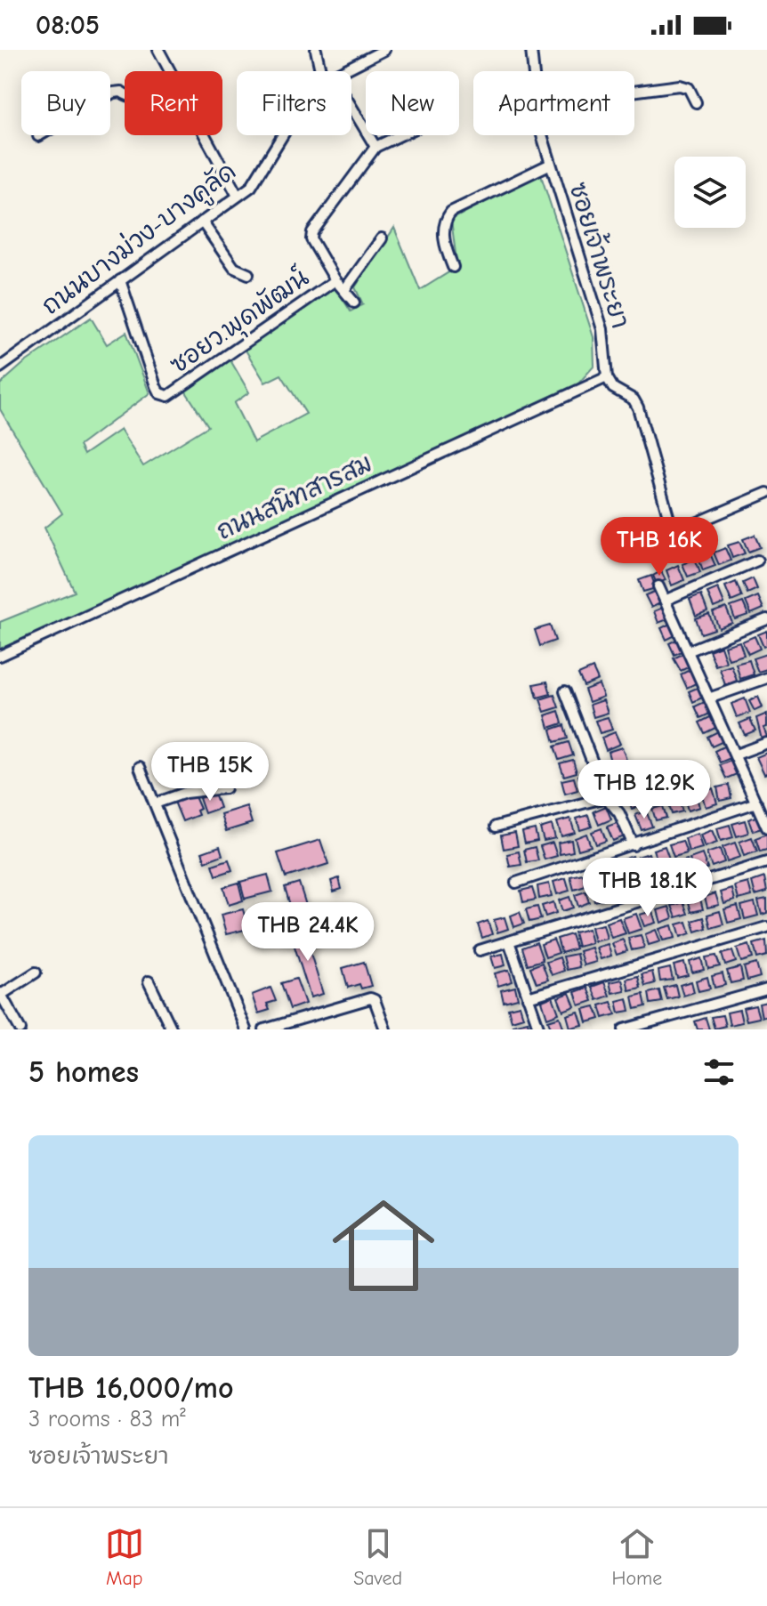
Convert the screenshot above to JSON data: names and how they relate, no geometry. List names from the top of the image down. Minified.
{"streets":{"street":["ถนนบางม่วง-บางคูลัด","ซอยเจ้าพระยา","ซอยว.พุดพัฒน์","ถนนสนิทสารสม"]},"crossings":[["ถนนบางม่วง-บางคูลัด","ซอยว.พุดพัฒน์"],["ซอยเจ้าพระยา","ถนนสนิทสารสม"]],"page":{"status":"08:05","chip":["Buy","Rent","Filters","New","Apartment"],"price":["THB 16K","THB 15K","THB 12.9K","THB 18.1K","THB 24.4K"],"heading":"5 homes","list":[{"name":"THB 16,000/mo","note":"3 rooms · 83 m² · ซอยเจ้าพระยา"}],"tabs":["Map","Saved","Home"]}}
